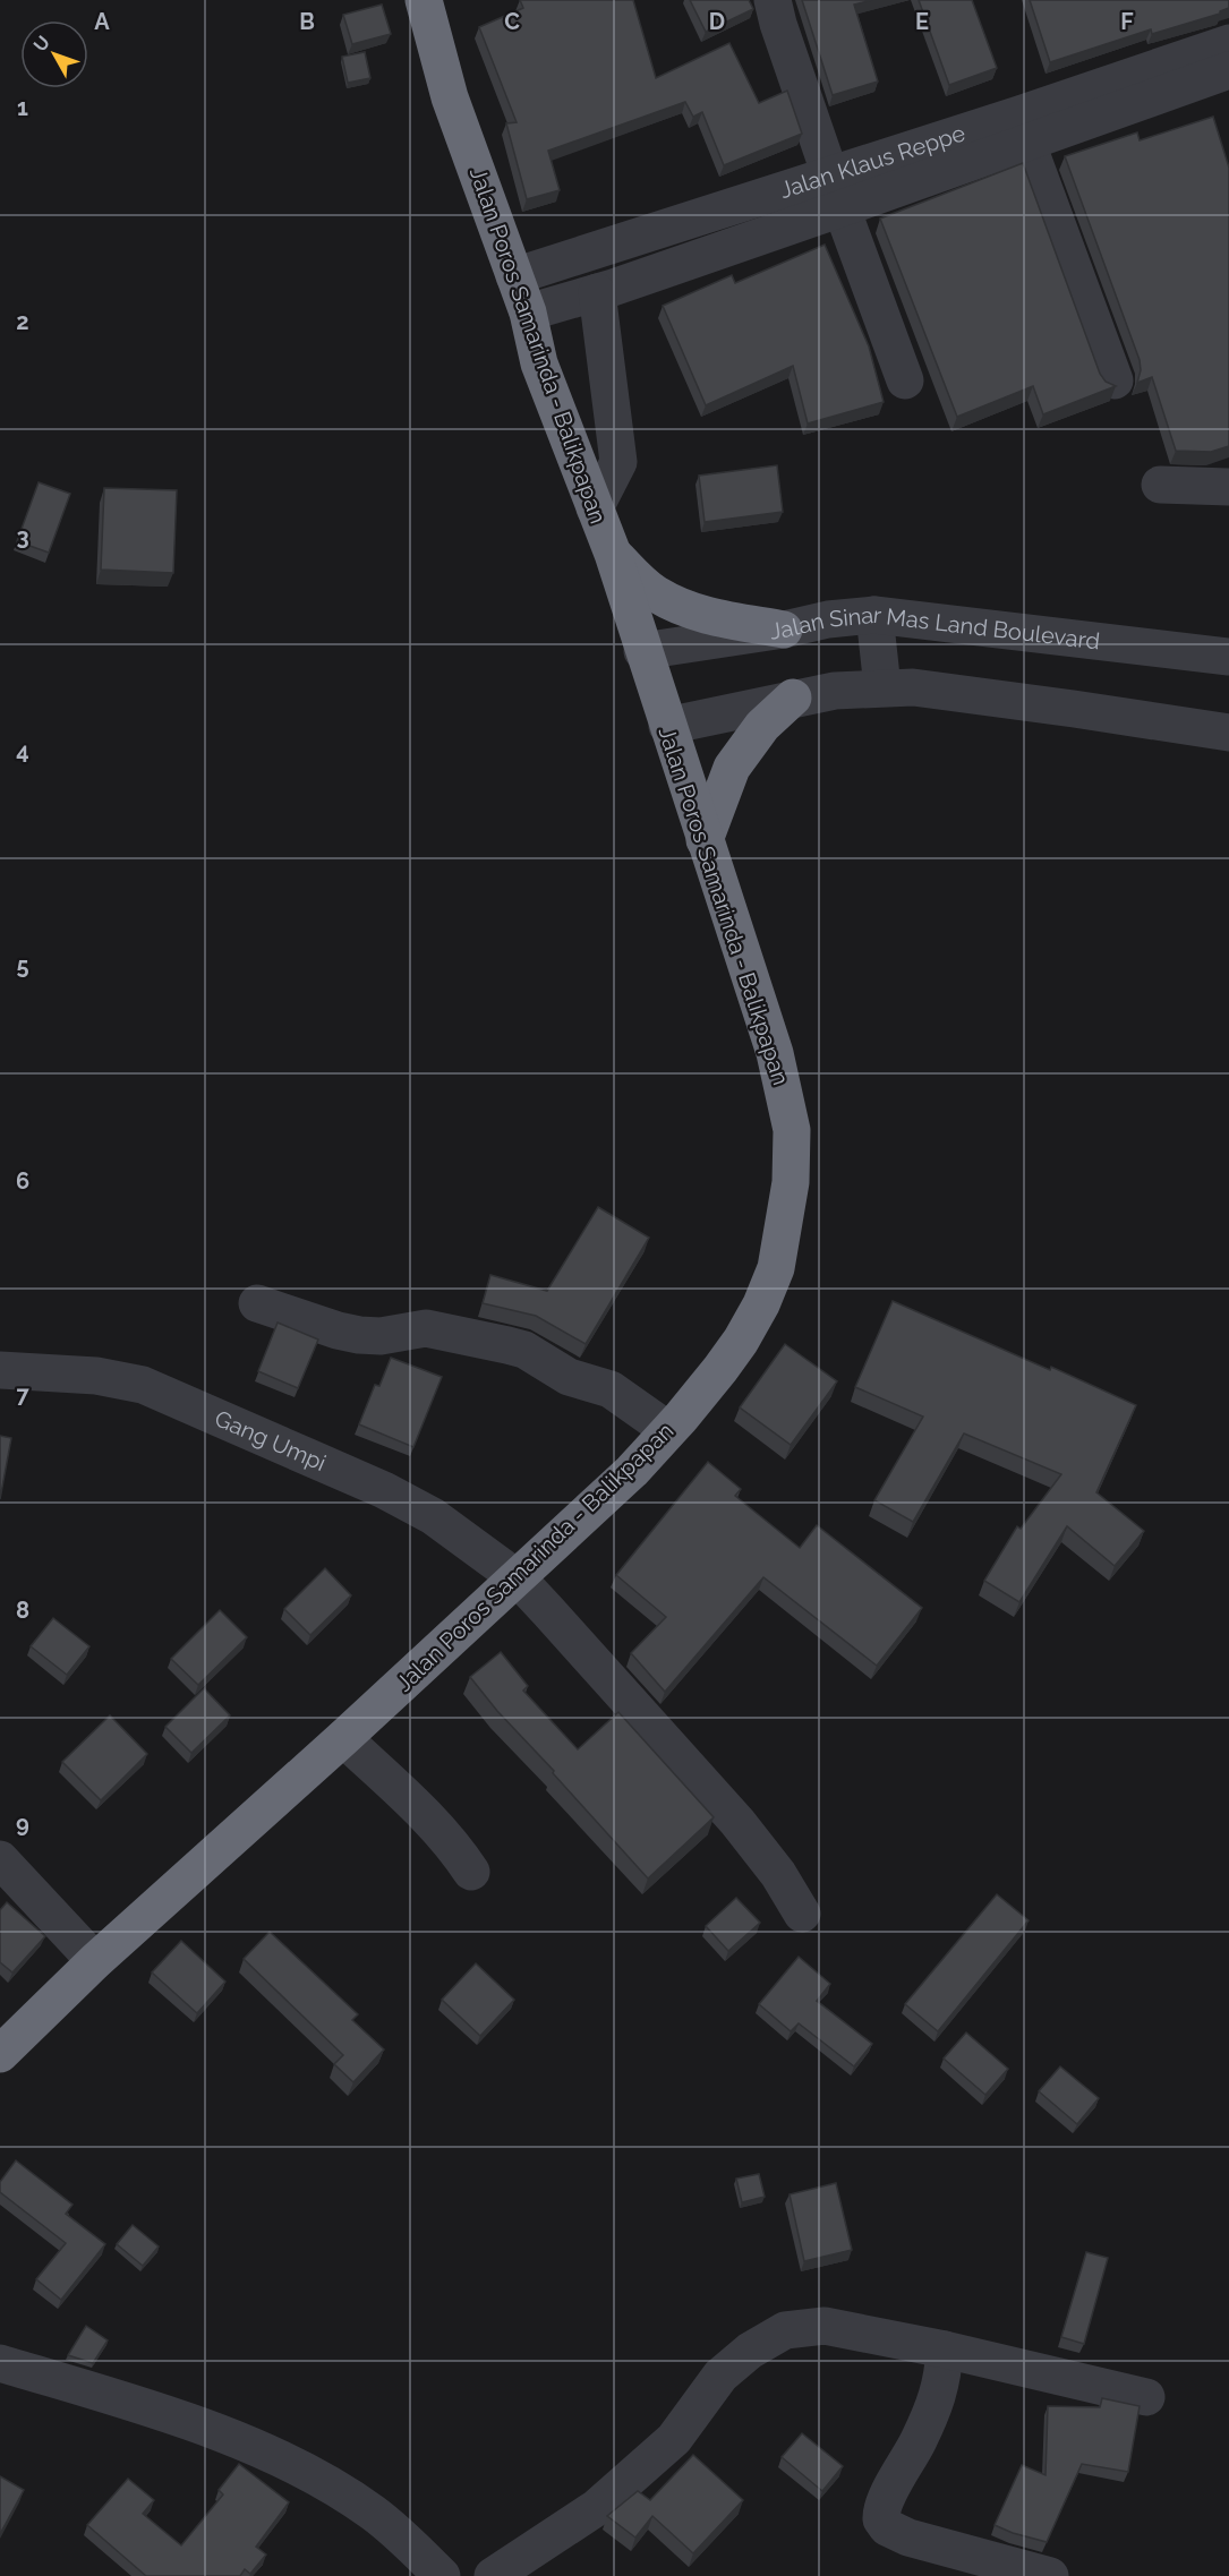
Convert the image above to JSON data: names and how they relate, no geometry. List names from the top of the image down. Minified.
{"streets":{"highway":["Jalan Poros Samarinda - Balikpapan"],"street":["Jalan Klaus Reppe","Jalan Sinar Mas Land Boulevard","Gang Umpi"]},"crossings":[["Jalan Klaus Reppe","Jalan Poros Samarinda - Balikpapan"],["Jalan Poros Samarinda - Balikpapan","Jalan Sinar Mas Land Boulevard"],["Jalan Poros Samarinda - Balikpapan","Gang Umpi"]],"north":"top left","grid":{"columns":["A","B","C","D","E","F"],"rows":["1","2","3","4","5","6","7","8","9"]}}
